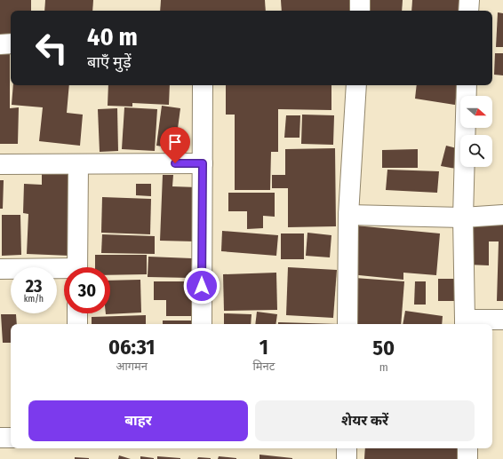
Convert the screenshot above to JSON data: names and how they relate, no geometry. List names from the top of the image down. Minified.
{"north":"right","page":{"turn":["40 m","बाएँ मुड़ें"],"speed":"23 km/h","limit":"30","eta":["06:31","आगमन","1","मिनट","50","m"],"buttons":["बाहर","शेयर करें"]}}
